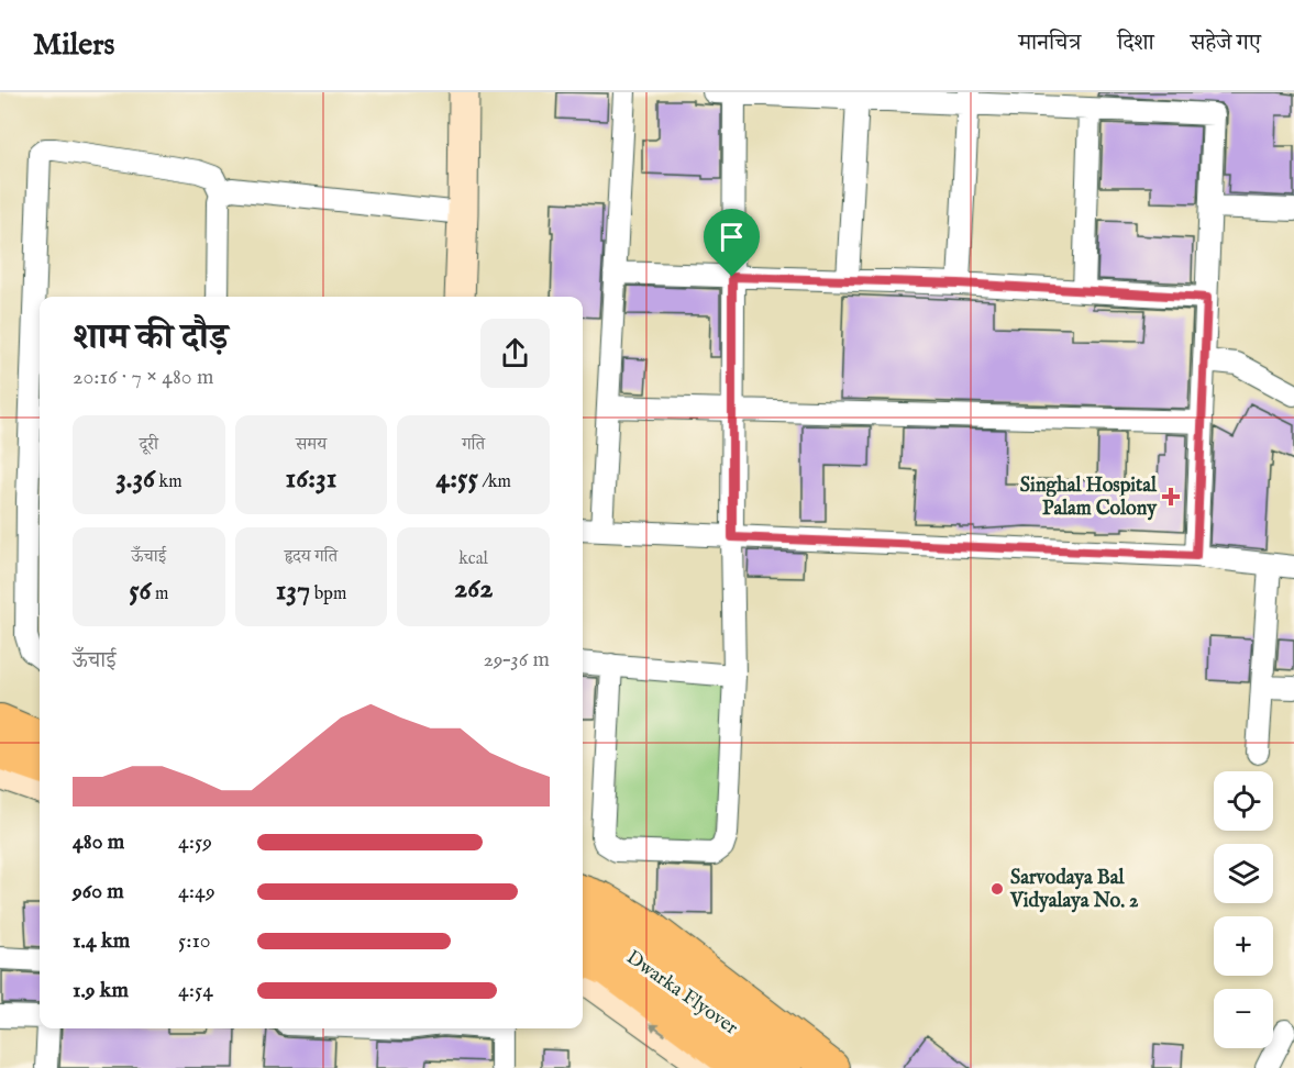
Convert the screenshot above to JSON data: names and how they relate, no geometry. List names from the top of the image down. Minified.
{"streets":{"main road":["Dwarka Flyover"]},"places":{"health":["Singhal Hospital Palam Colony"],"other":["Sarvodaya Bal Vidyalaya No. 2"]},"page":{"header":"Milers","nav":["मानचित्र","दिशा","सहेजे गए"],"heading":["शाम की दौड़","20:16 · 7 × 480 m"],"stats":[["दूरी","3.36 km"],["समय","16:31"],["गति","4:55 /km"],["ऊँचाई","56 m"],["हृदय गति","137 bpm"],["kcal","262"]],"chart":["ऊँचाई","29–36 m"],"map_buttons":["+","−"],"list":[{"name":"480 m","note":"4:59"},{"name":"960 m","note":"4:49"},{"name":"1.4 km","note":"5:10"},{"name":"1.9 km","note":"4:54"}]}}
